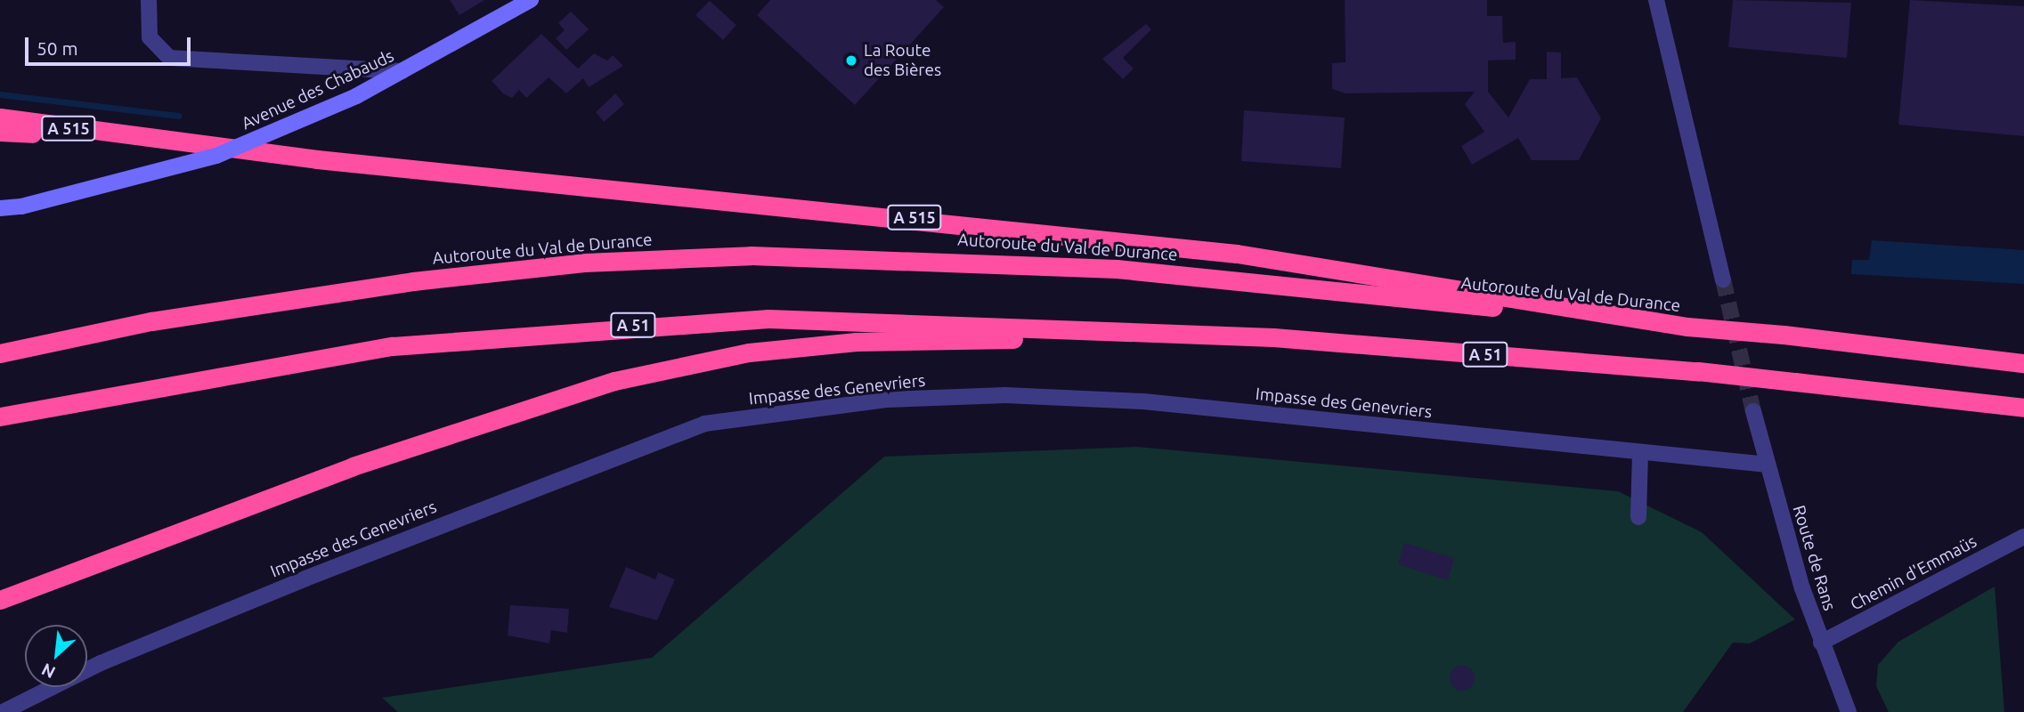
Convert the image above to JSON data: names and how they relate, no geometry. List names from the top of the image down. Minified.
{"streets":{"highway":["A 515","Autoroute du Val de Durance","A 51"],"main road":["Avenue des Chabauds"],"street":["Impasse des Genevriers","Route de Rans","Chemin d'Emmaüs"]},"crossings":[["A 515","Autoroute du Val de Durance"],["Impasse des Genevriers","Route de Rans"],["Route de Rans","Chemin d'Emmaüs"]],"places":["La Route des Bières"],"scale_bar":"50 m","north":"bottom left"}
